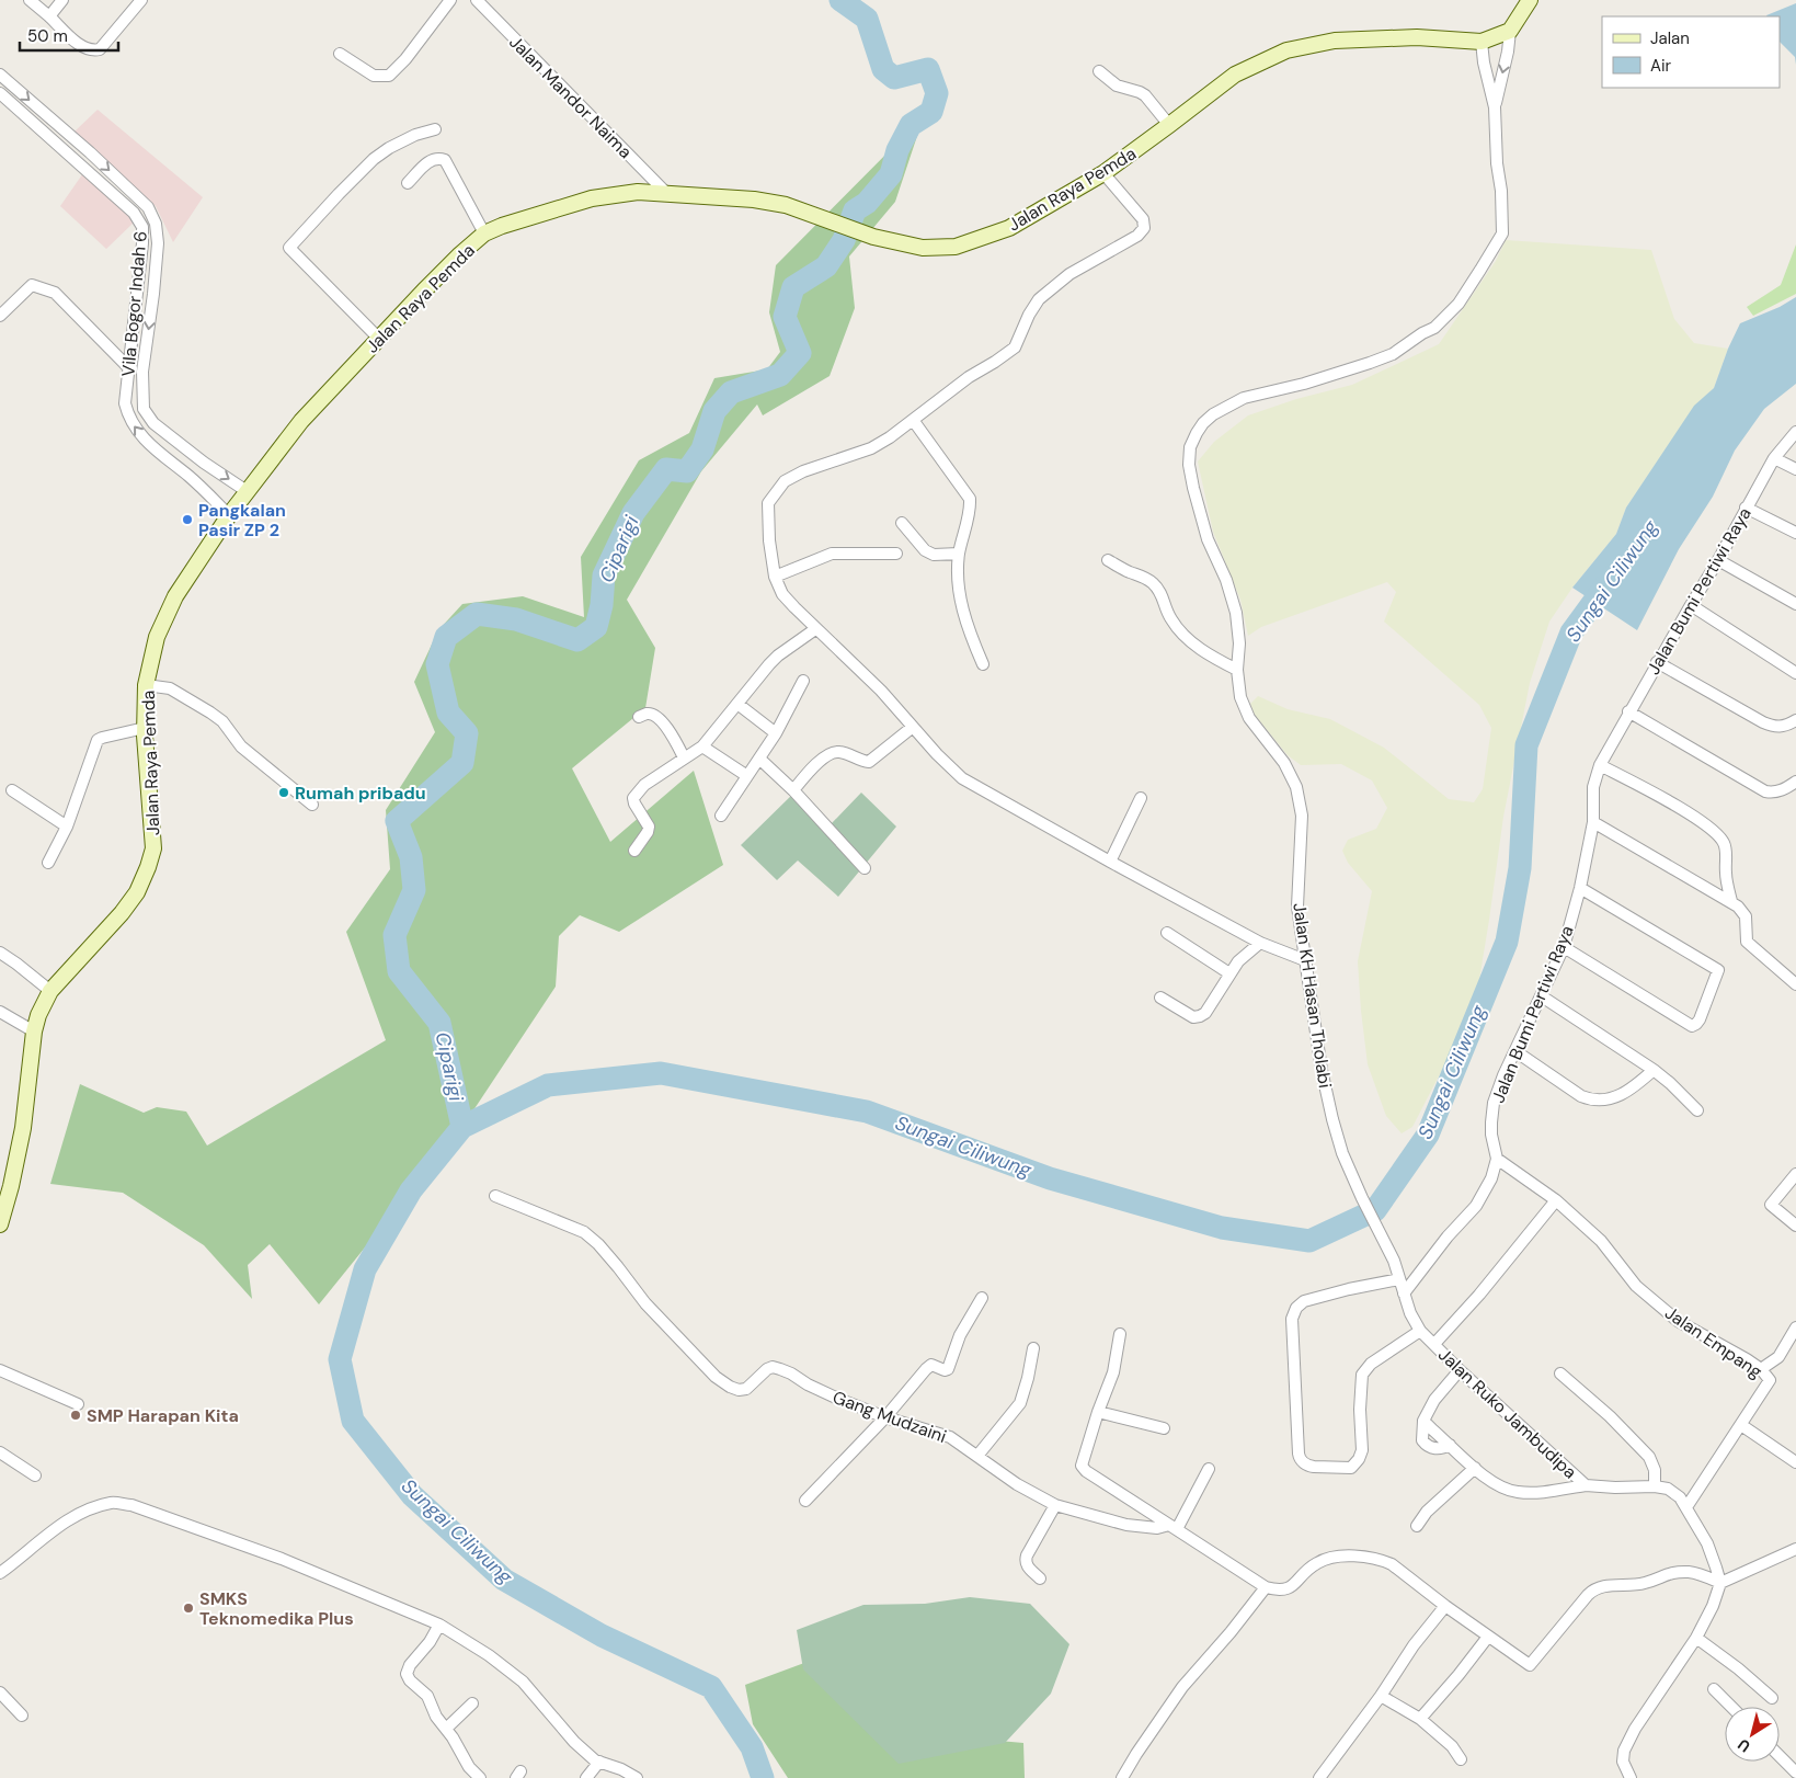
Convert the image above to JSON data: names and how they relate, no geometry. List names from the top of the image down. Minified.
{"streets":{"main road":["Jalan Raya Pemda"],"street":["Jalan Mandor Naima","Vila Bogor Indah 6","Jalan Bumi Pertiwi Raya","Jalan KH Hasan Tholabi","Jalan Empang","Jalan Ruko Jambudipa","Gang Mudzaini"]},"crossings":[["Jalan Mandor Naima","Jalan Raya Pemda"],["Jalan Raya Pemda","Vila Bogor Indah 6"],["Jalan Raya Pemda","Jalan KH Hasan Tholabi"],["Jalan Bumi Pertiwi Raya","Jalan Empang"],["Jalan Bumi Pertiwi Raya","Jalan Ruko Jambudipa"],["Jalan KH Hasan Tholabi","Jalan Ruko Jambudipa"],["Jalan Empang","Jalan Ruko Jambudipa"]],"water":["Ciparigi","Sungai Ciliwung"],"places":["Pangkalan Pasir ZP 2","Rumah pribadu","SMP Harapan Kita","SMKS Teknomedika Plus"],"legend":["Jalan","Air"],"scale_bar":"50 m","north":"bottom left"}
